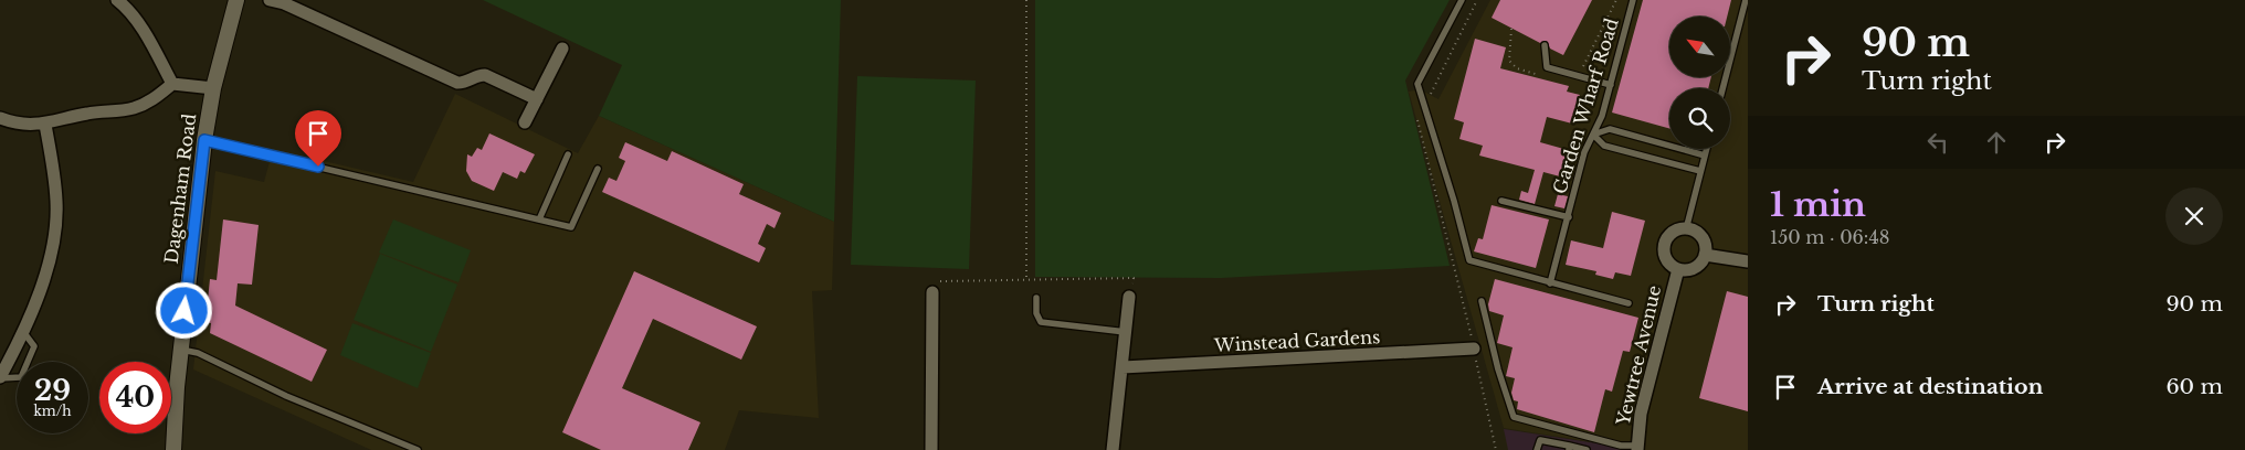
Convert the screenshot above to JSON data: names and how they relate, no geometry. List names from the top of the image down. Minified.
{"streets":{"street":["Dagenham Road","Winstead Gardens","Yewtree Avenue"],"lane":["Garden Wharf Road"]},"north":"top left","page":{"turn":["90 m","Turn right"],"heading":["1 min","150 m · 06:48"],"list":[{"name":"Turn right","value":"90 m"},{"name":"Arrive at destination","value":"60 m"}],"speed":"29 km/h","limit":"40"}}
